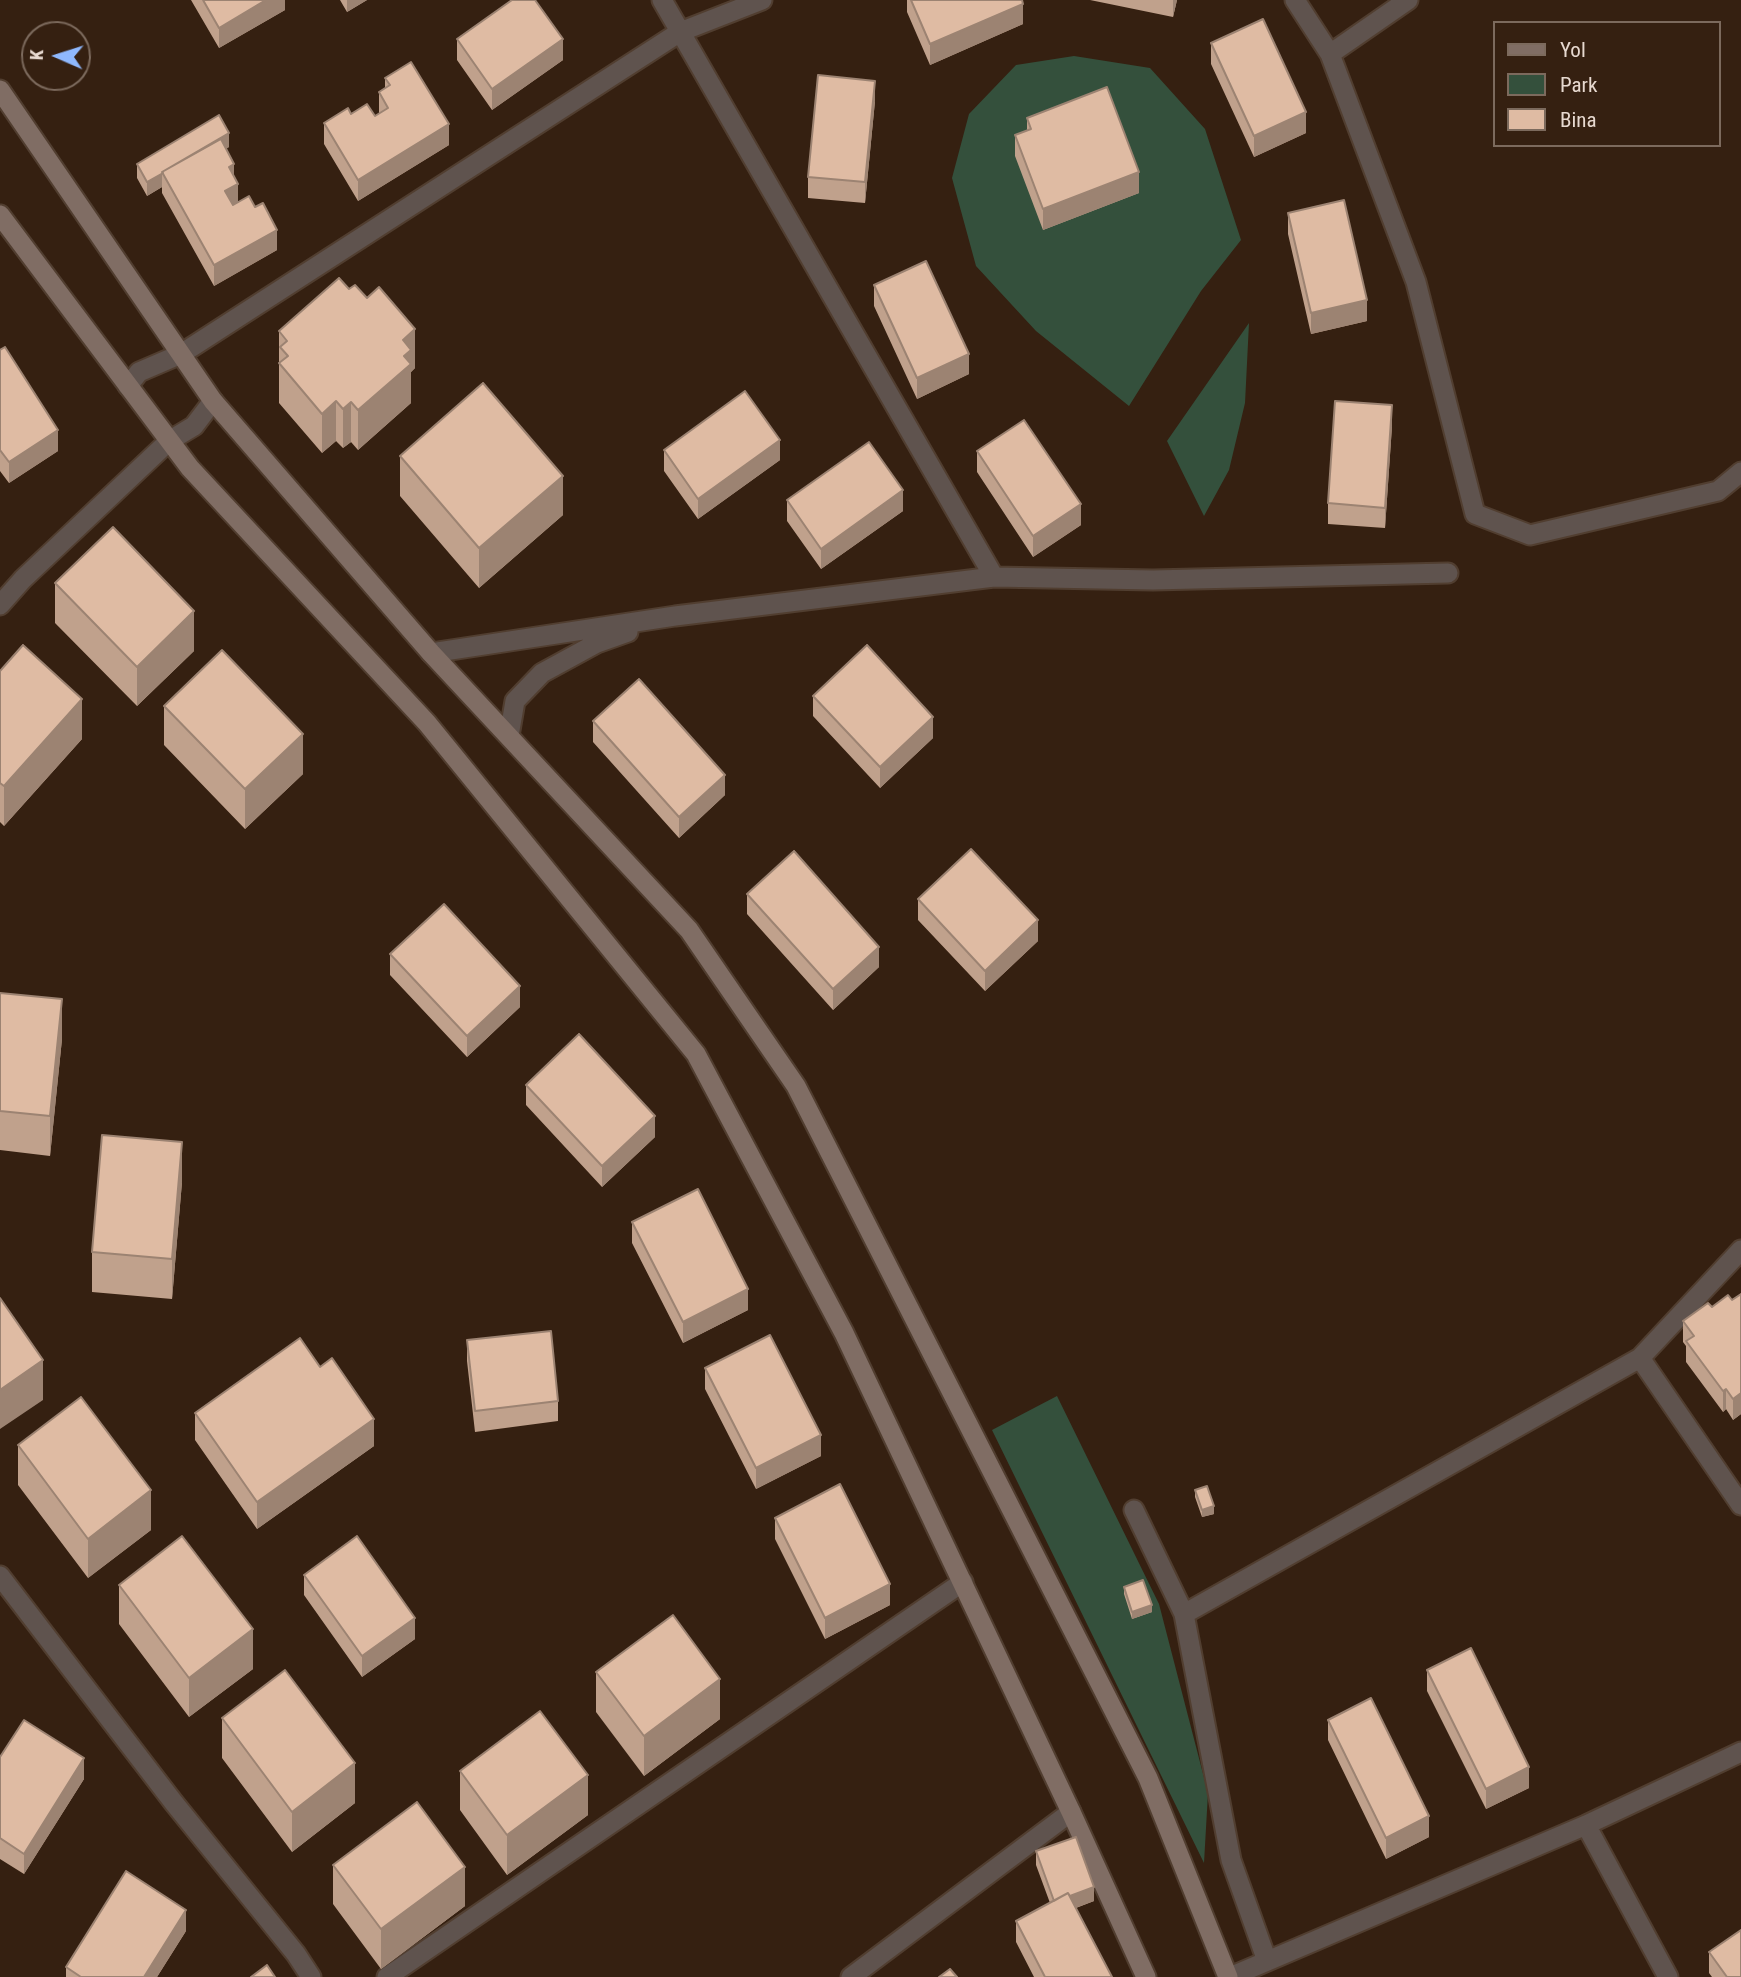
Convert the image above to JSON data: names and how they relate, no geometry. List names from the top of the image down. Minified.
{"legend":["Yol","Park","Bina"],"north":"left"}
